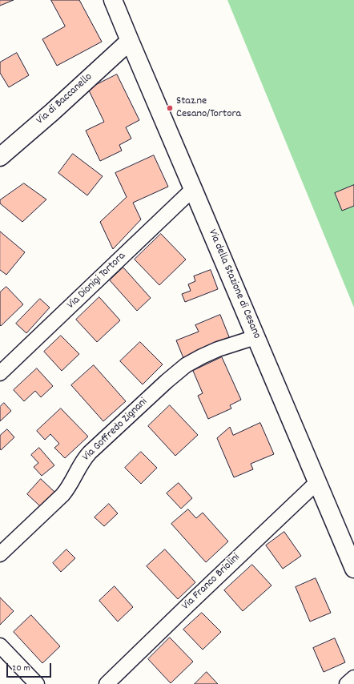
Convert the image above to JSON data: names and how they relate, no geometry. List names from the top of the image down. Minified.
{"streets":{"street":["Via di Baccanello","Via Dionigi Tortora","Via della Stazione di Cesano","Via Goffredo Zignani","Via Franco Briolini"]},"crossings":[["Via di Baccanello","Via della Stazione di Cesano"],["Via Dionigi Tortora","Via della Stazione di Cesano"],["Via della Stazione di Cesano","Via Goffredo Zignani"],["Via della Stazione di Cesano","Via Franco Briolini"]],"places":["Staz.ne Cesano/Tortora"],"scale_bar":"20 m"}
